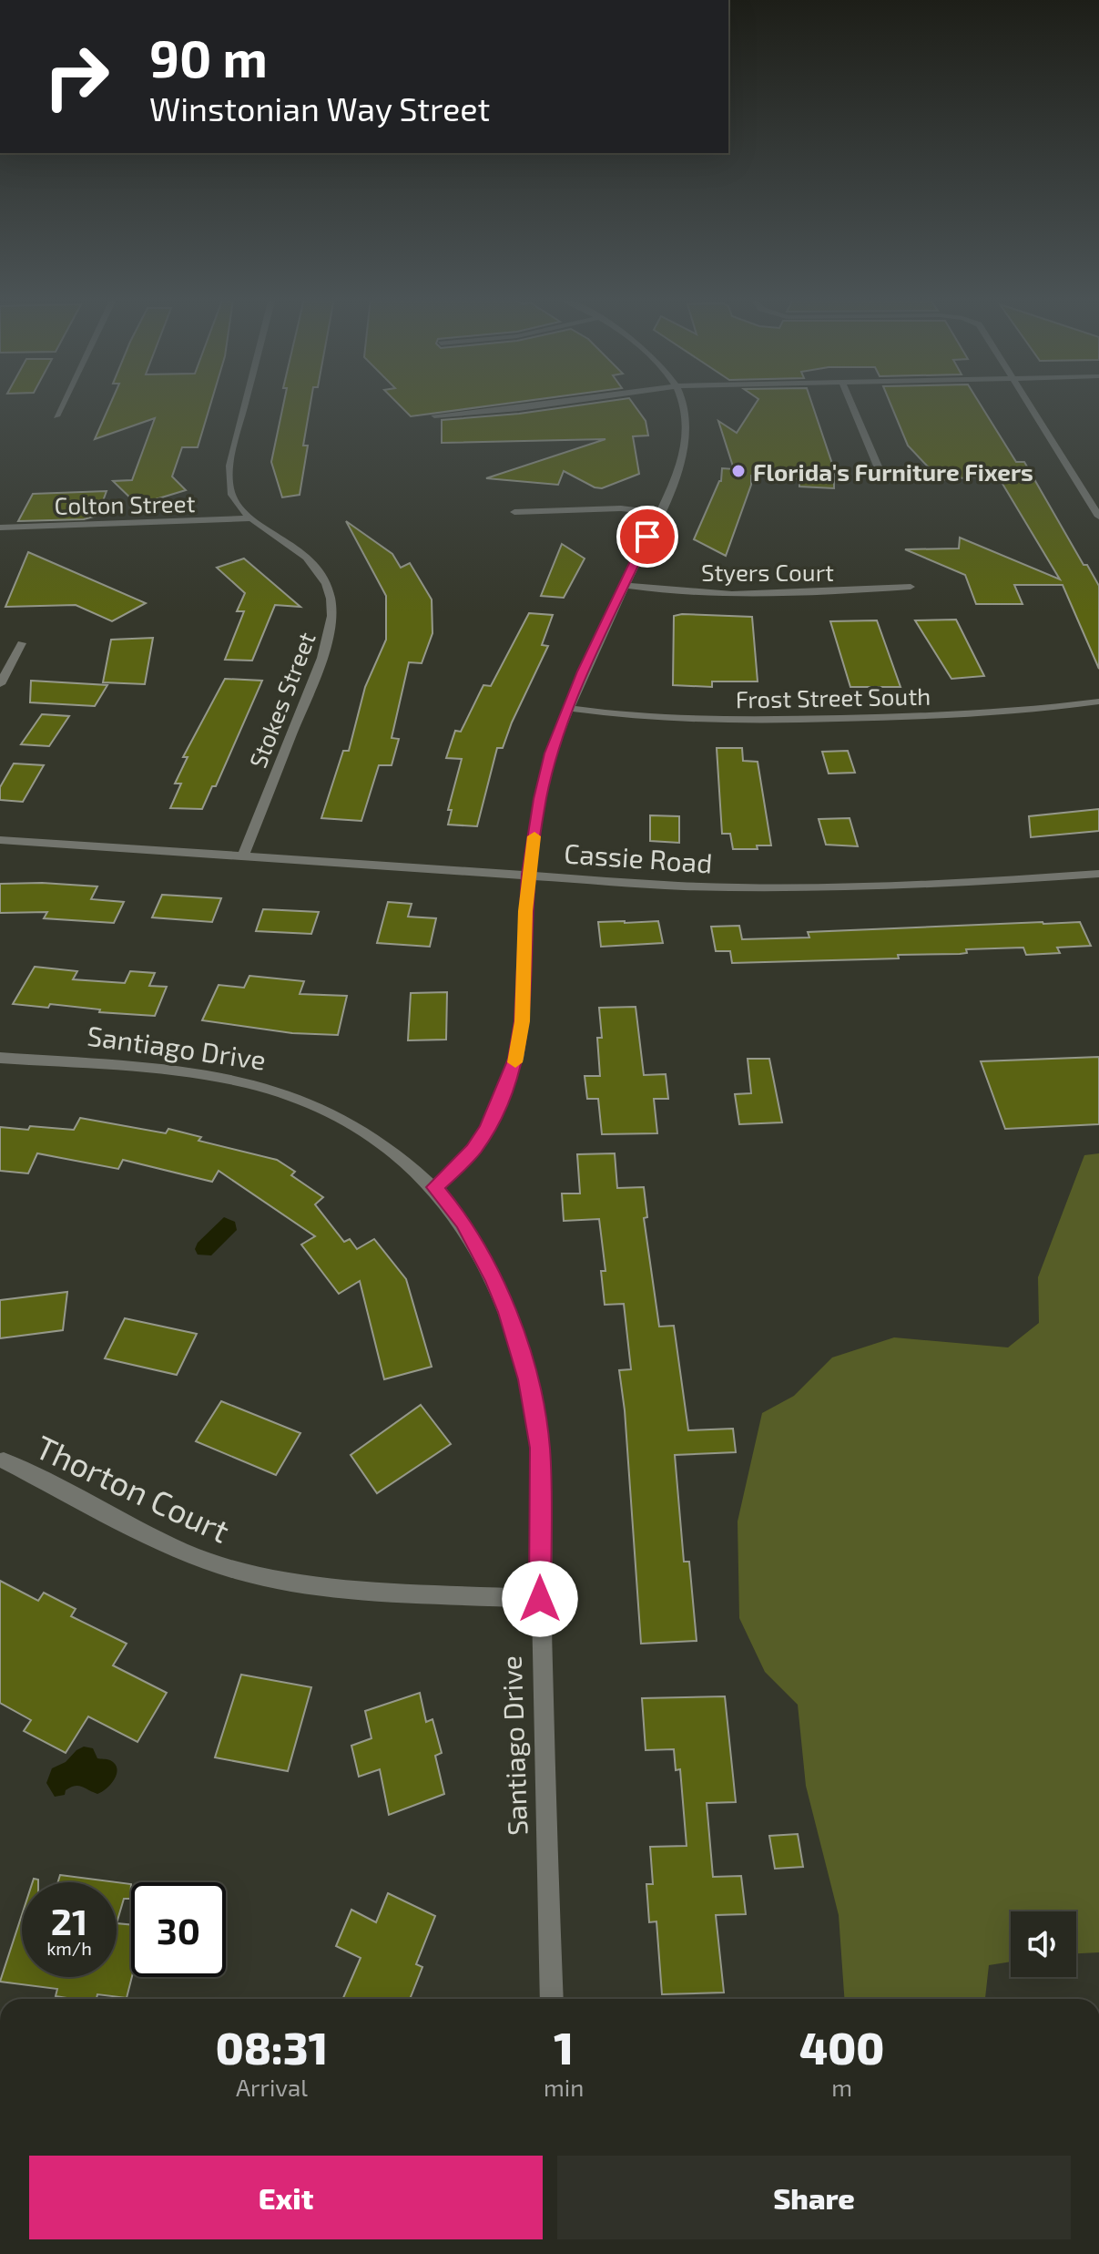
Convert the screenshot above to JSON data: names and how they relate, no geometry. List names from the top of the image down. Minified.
{"streets":{"street":["Colton Street","Styers Court","Frost Street South","Stokes Street","Cassie Road","Santiago Drive","Thorton Court"]},"crossings":[["Colton Street","Stokes Street"],["Stokes Street","Cassie Road"],["Santiago Drive","Thorton Court"]],"places":["Florida's Furniture Fixers"],"page":{"turn":["90 m","Winstonian Way Street"],"speed":"21 km/h","limit":"30","eta":["08:31","Arrival","1","min","400","m"],"buttons":["Exit","Share"]}}
